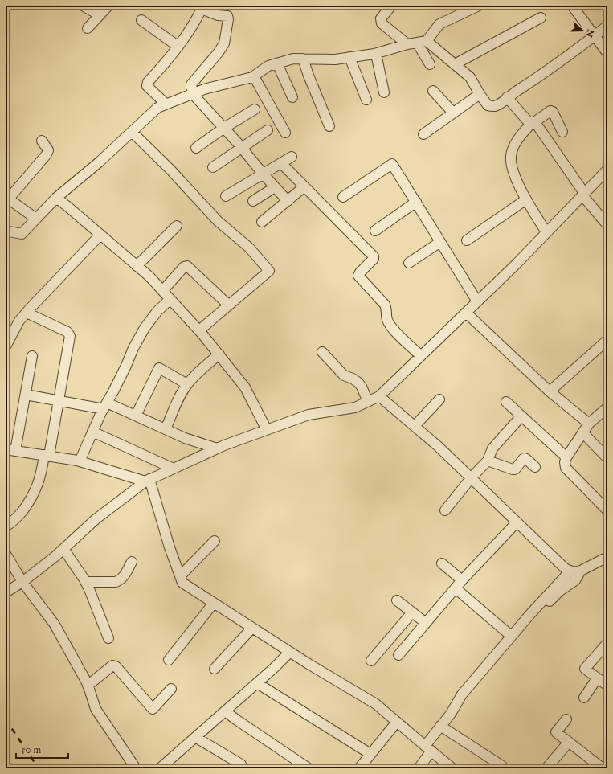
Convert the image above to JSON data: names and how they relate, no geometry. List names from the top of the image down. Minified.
{"scale_bar":"50 m","north":"right"}
